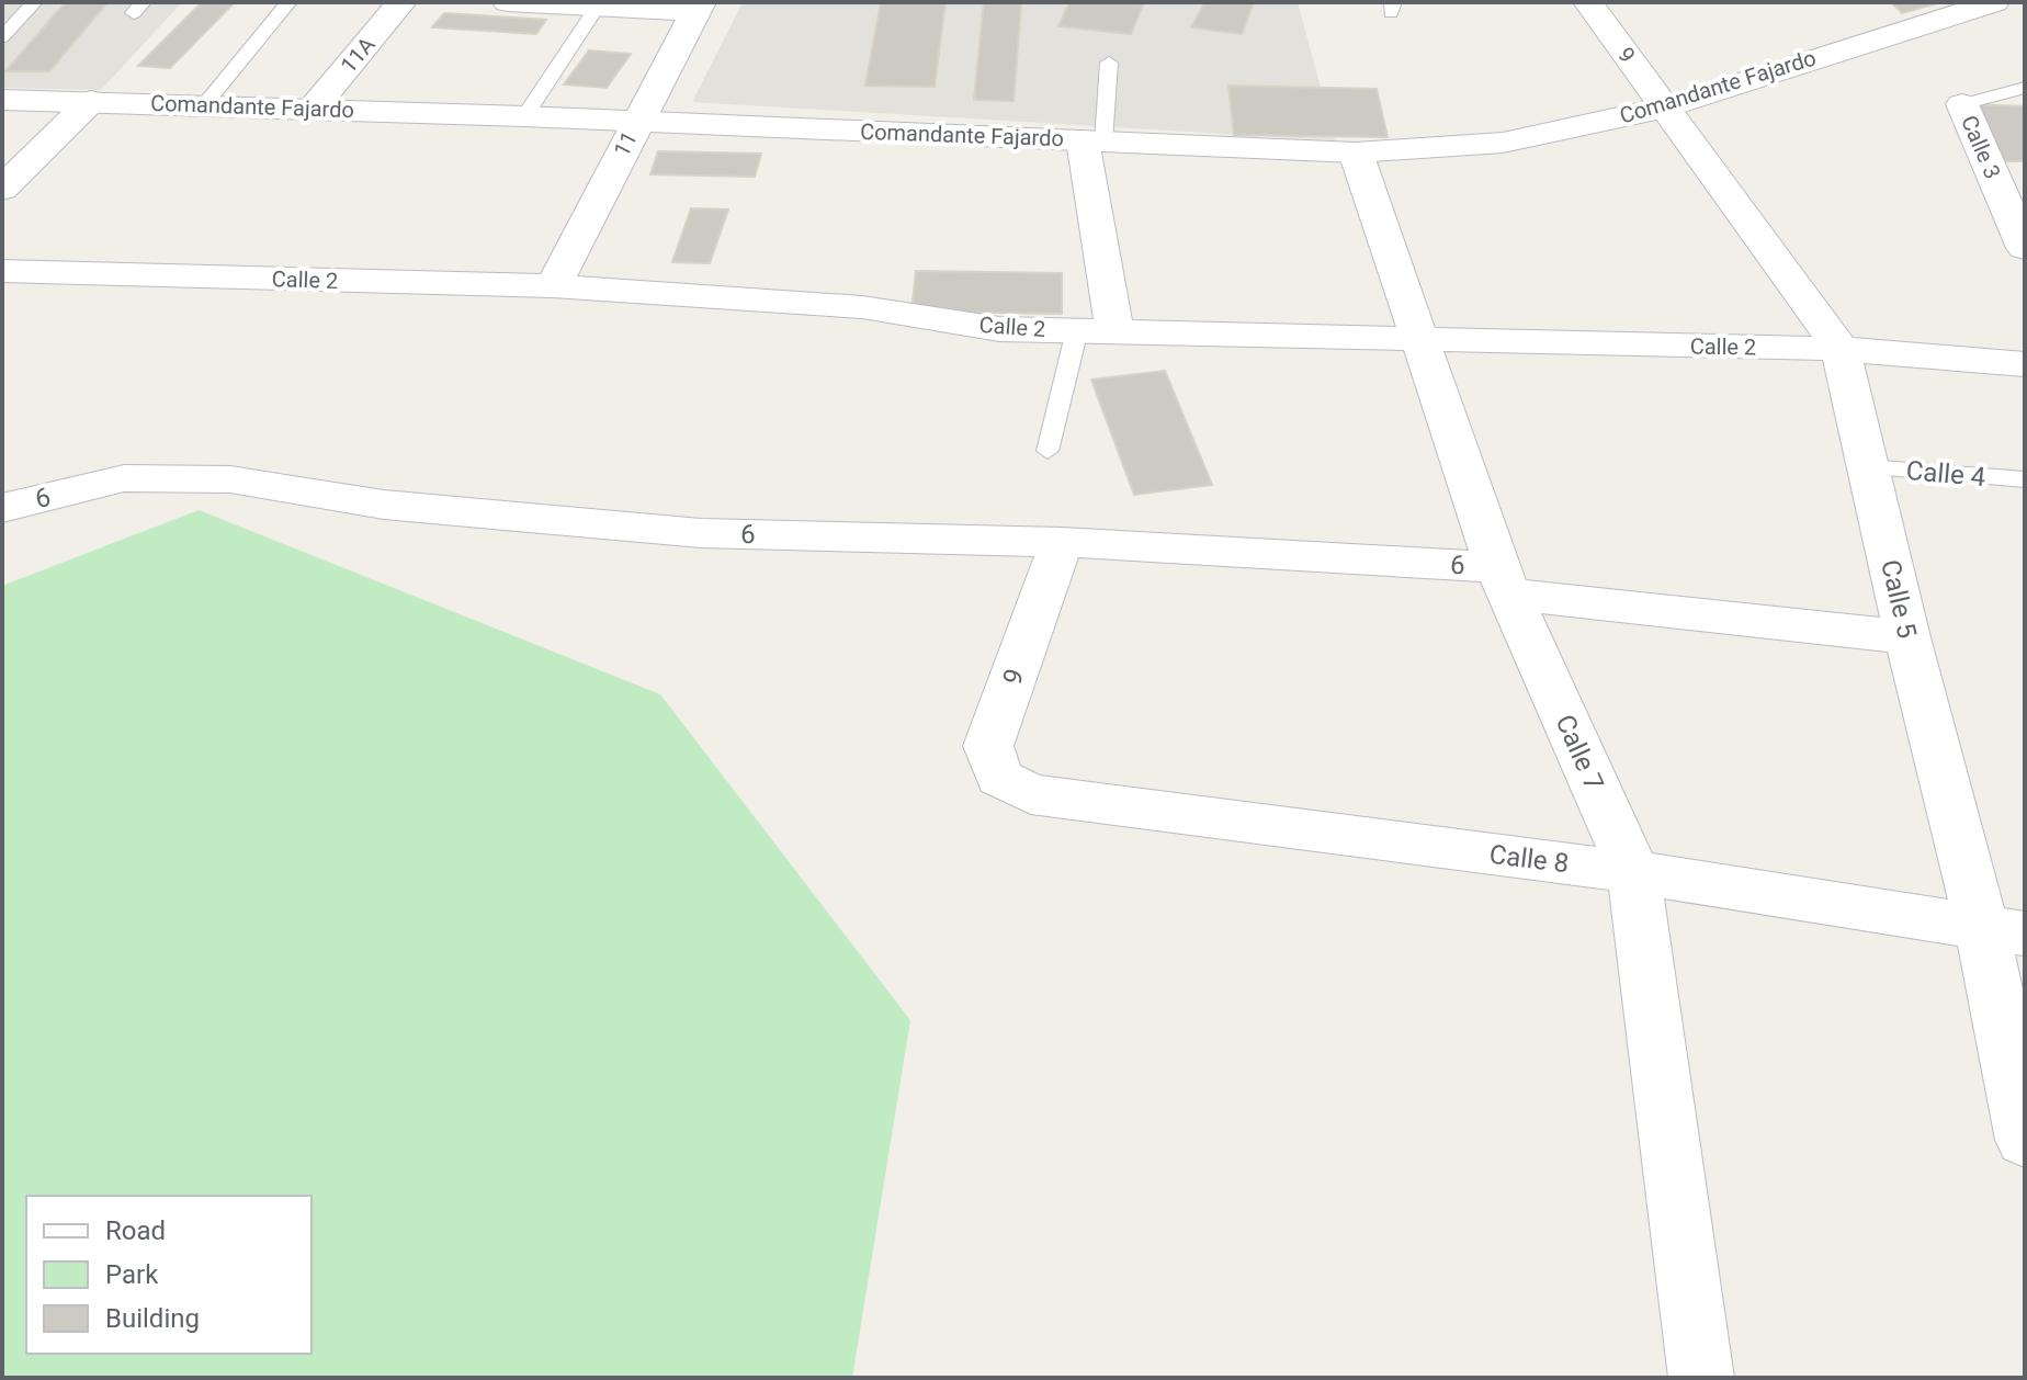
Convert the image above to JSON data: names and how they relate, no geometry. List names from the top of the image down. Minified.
{"streets":{"street":["11A","9","Comandante Fajardo","11","Calle 3","Calle 2","6","Calle 5","Calle 7","Calle 8"],"lane":["Calle 4"]},"crossings":[["11A","Comandante Fajardo"],["9","Comandante Fajardo"],["9","6"],["9","Calle 5"],["9","Calle 8"],["Comandante Fajardo","11"],["Comandante Fajardo","Calle 5"],["Comandante Fajardo","Calle 7"],["11","Calle 2"],["Calle 2","Calle 5"],["Calle 2","Calle 7"],["Calle 4","Calle 5"],["6","Calle 5"],["6","Calle 7"],["Calle 5","Calle 8"],["Calle 7","Calle 8"]],"legend":["Road","Park","Building"]}
